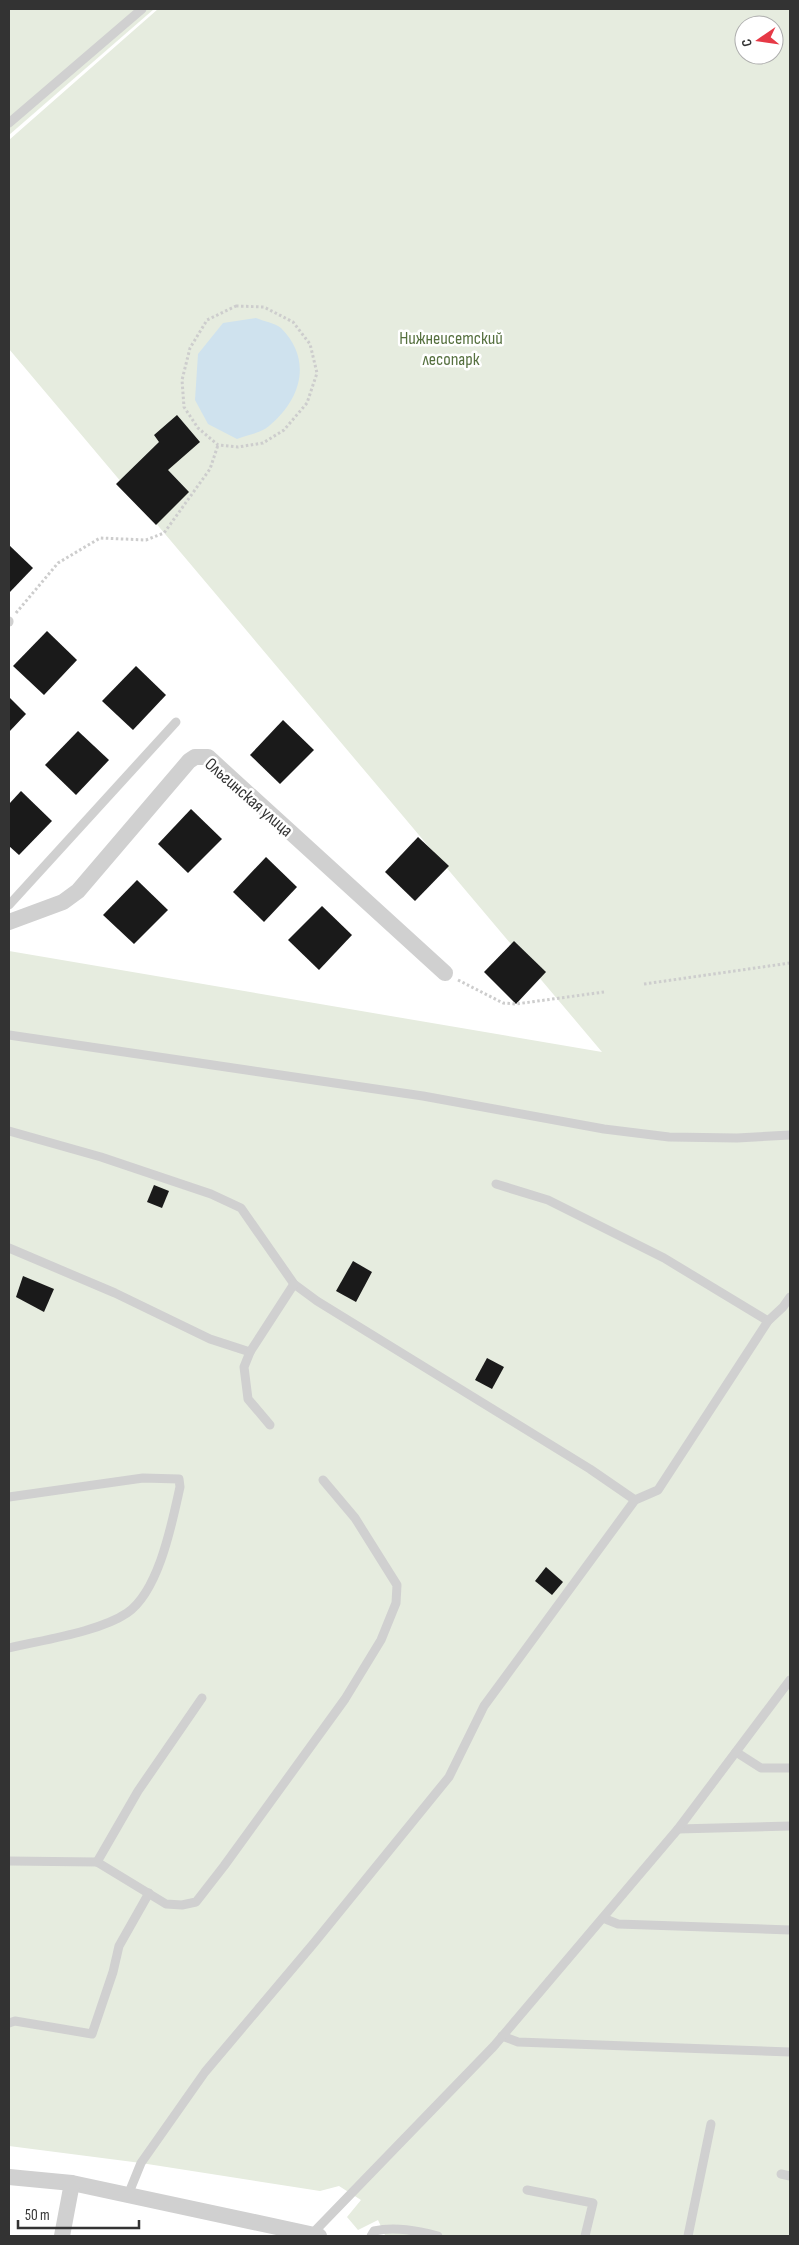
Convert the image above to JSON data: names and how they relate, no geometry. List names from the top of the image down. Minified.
{"streets":{"street":["Ольгинская улица"]},"parks":["Нижнеисетский лесопарк"],"scale_bar":"50 m","north":"left"}
